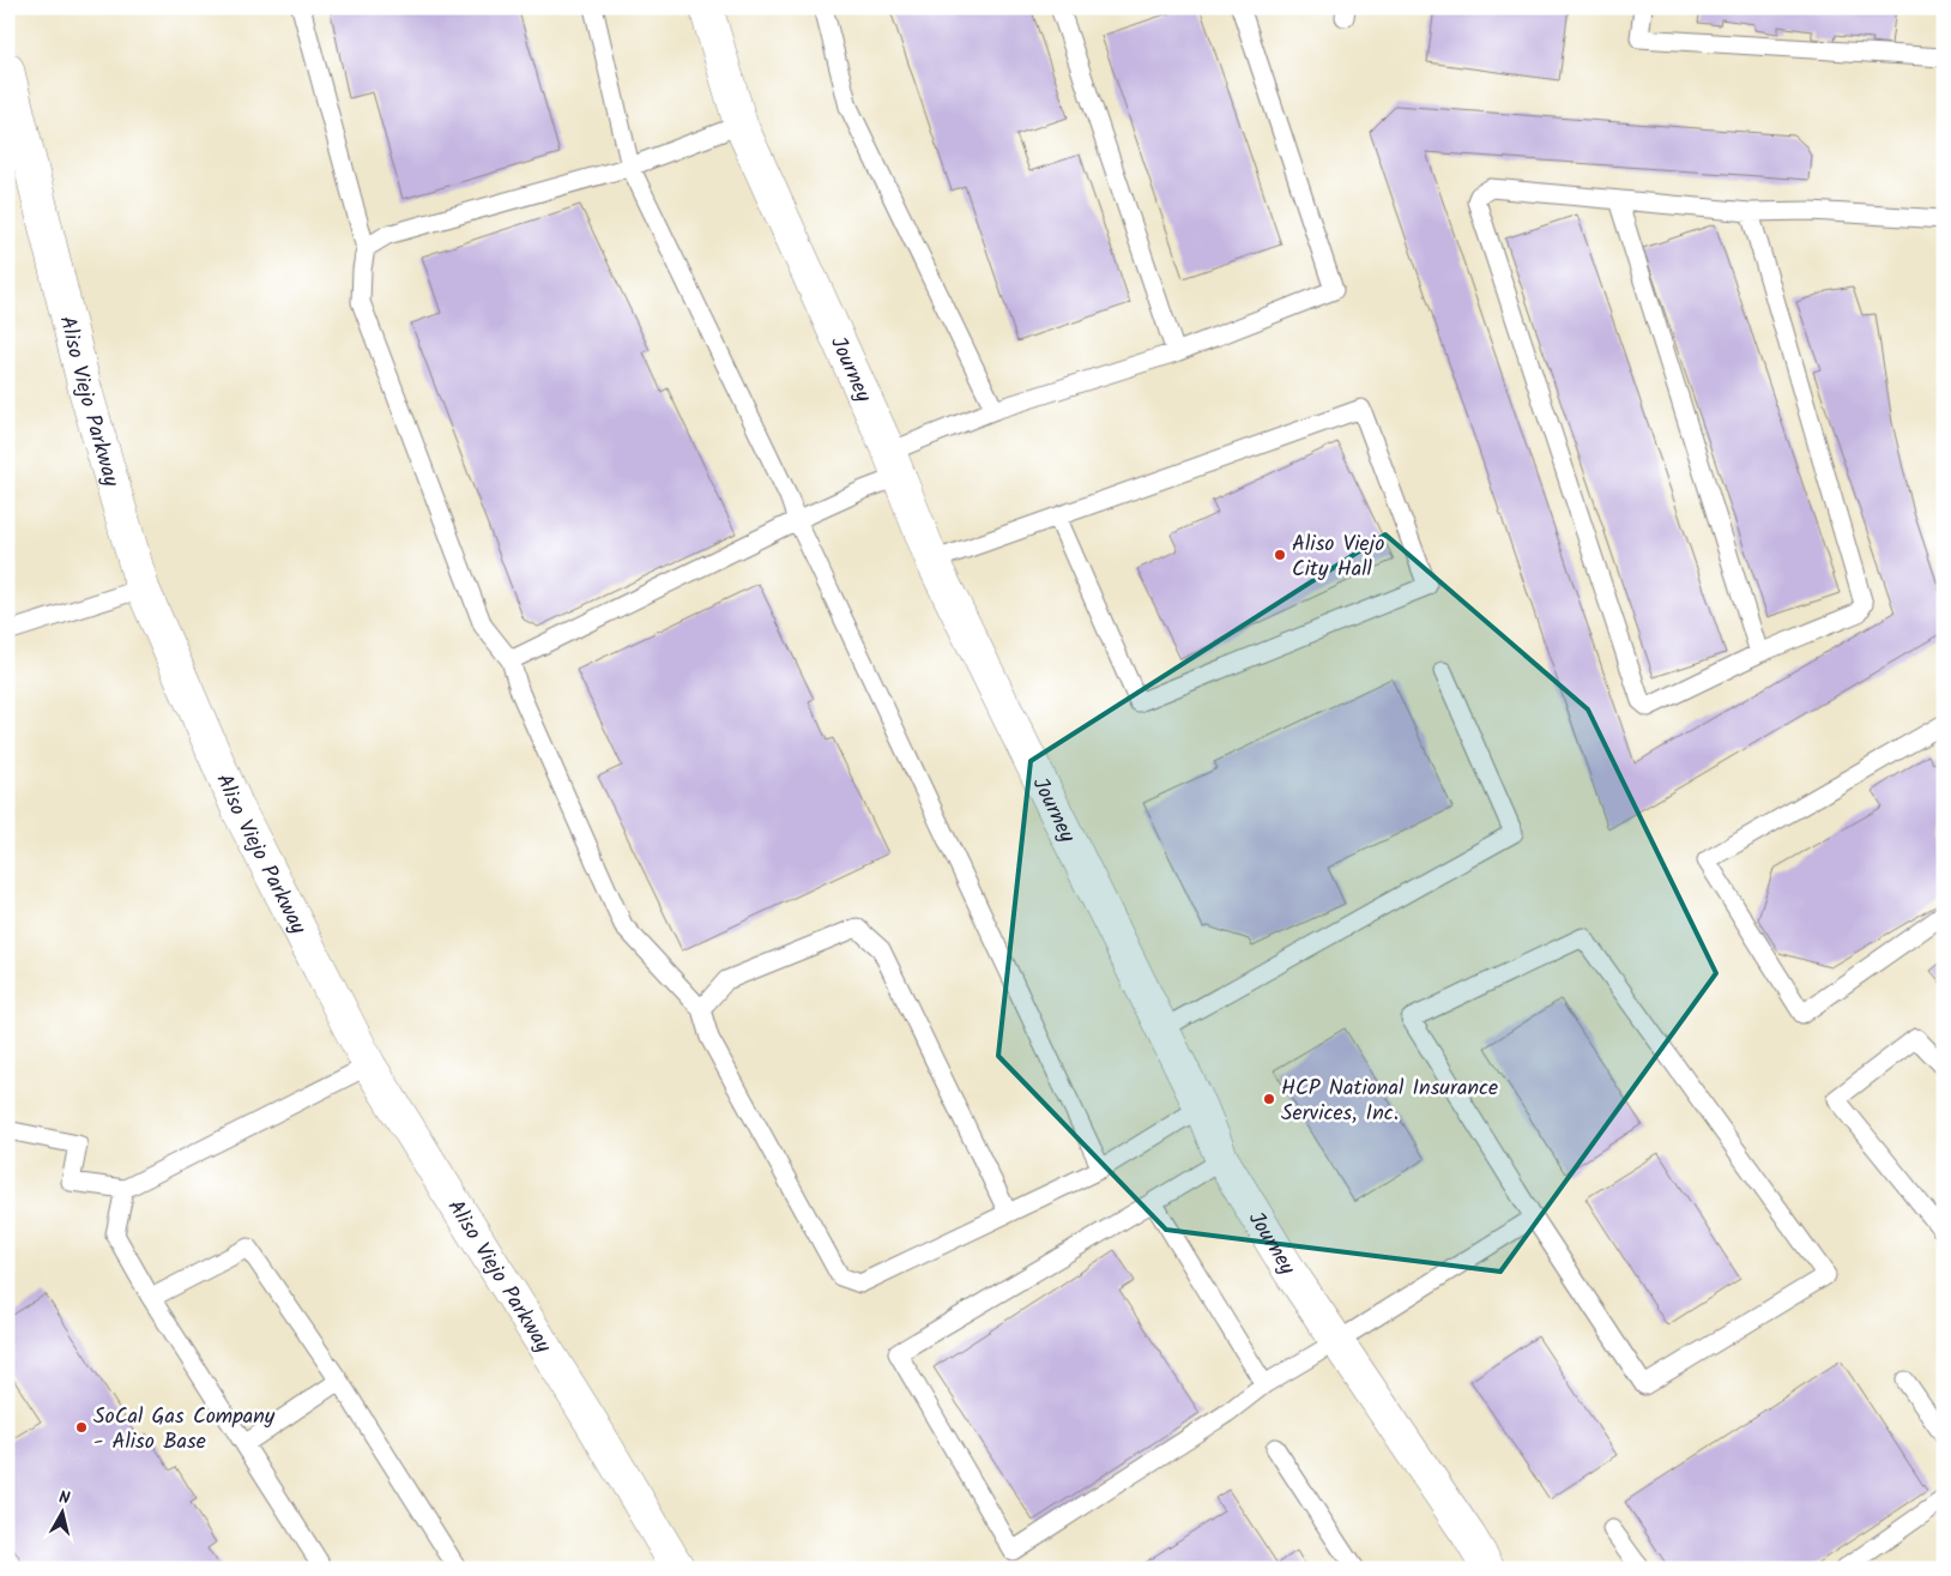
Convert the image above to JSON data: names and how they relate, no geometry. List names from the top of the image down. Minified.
{"streets":{"street":["Journey","Aliso Viejo Parkway"]},"places":["Aliso Viejo City Hall","HCP National Insurance Services, Inc.","SoCal Gas Company - Aliso Base"],"north":"top"}
